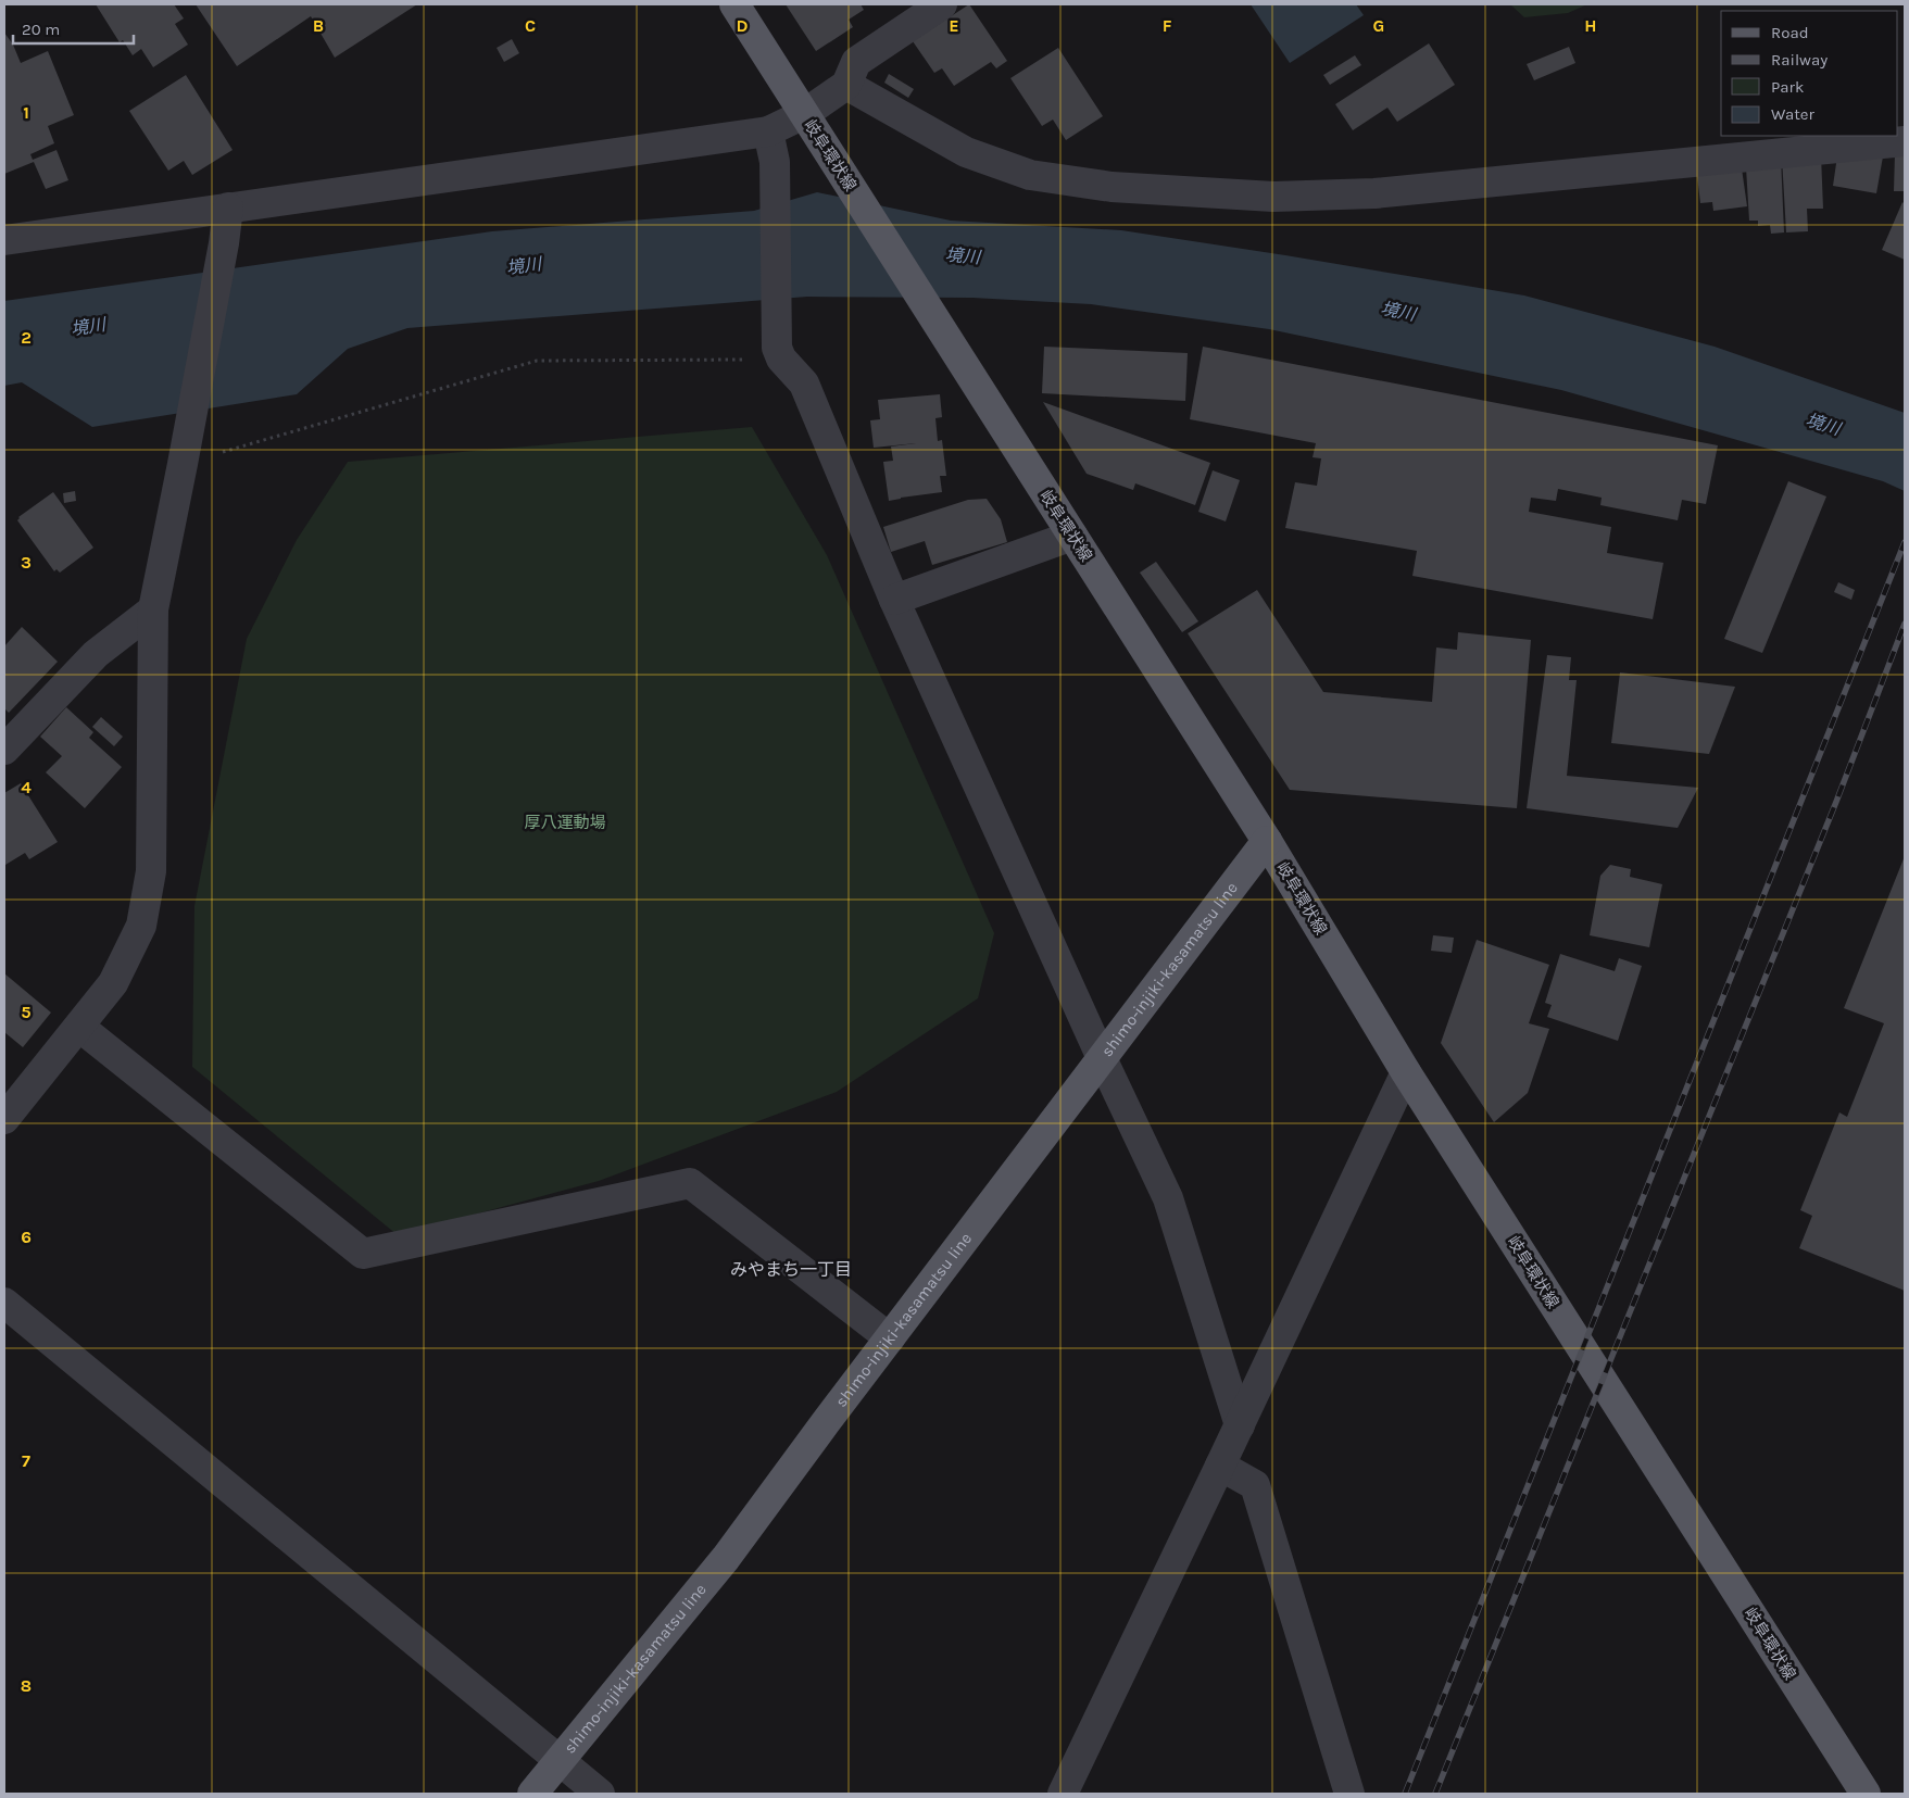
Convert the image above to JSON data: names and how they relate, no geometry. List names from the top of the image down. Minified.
{"streets":{"main road":["岐阜環状線","shimo-injiki-kasamatsu line"]},"crossings":[["岐阜環状線","shimo-injiki-kasamatsu line"]],"districts":["みやまち一丁目"],"water":["境川"],"parks":["厚八運動場"],"legend":["Road","Railway","Park","Water"],"scale_bar":"20 m","grid":{"columns":["B","C","D","E","F","G","H"],"rows":["1","2","3","4","5","6","7","8"]}}
